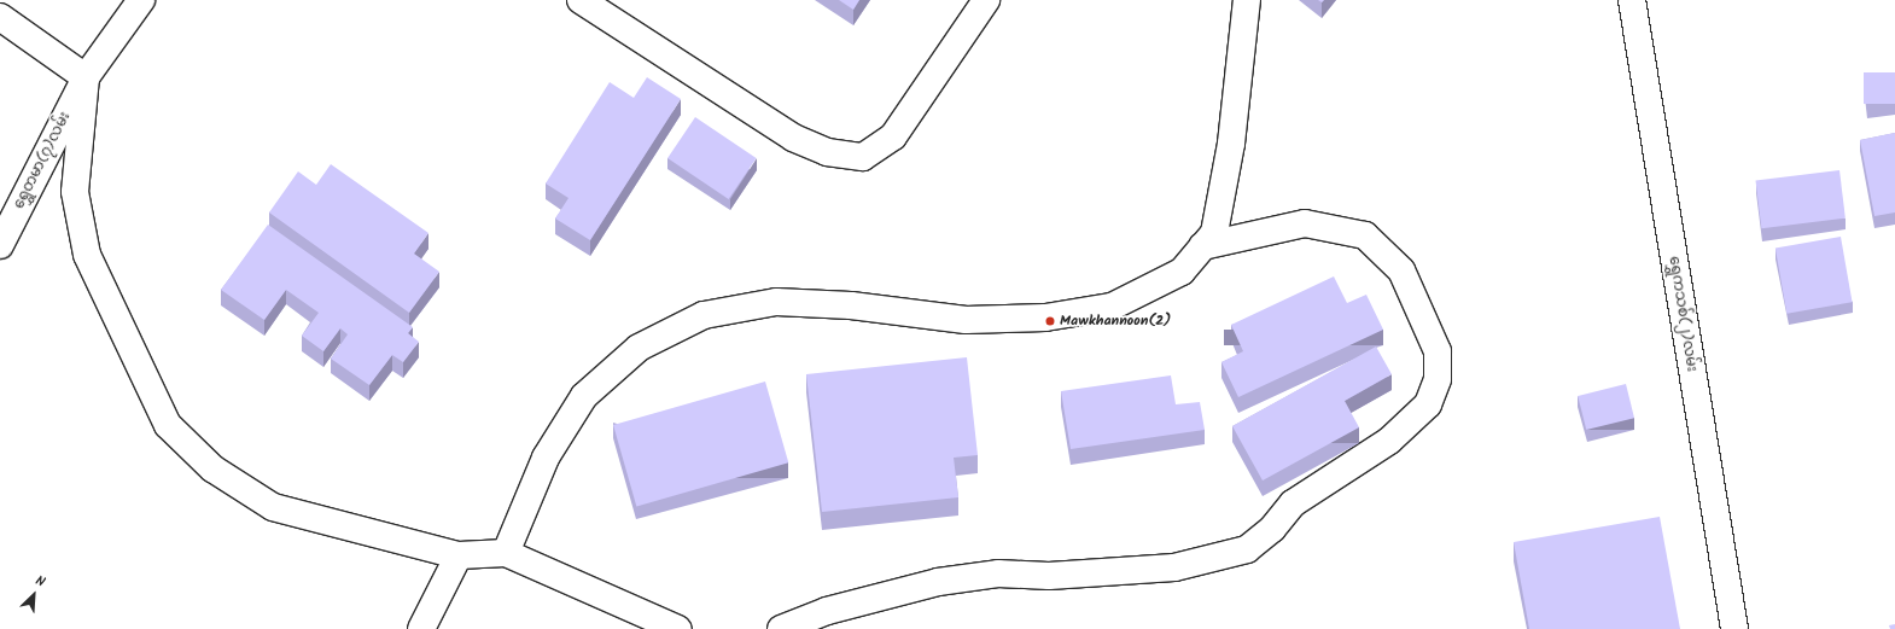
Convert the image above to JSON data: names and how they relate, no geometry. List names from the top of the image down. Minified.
{"streets":{"street":["ရွှေတမာ(၇)လမ်း","ရွှေကသစ်(၂)လမ်း"]},"places":["Mawkhannoon(2)"],"north":"top right"}
